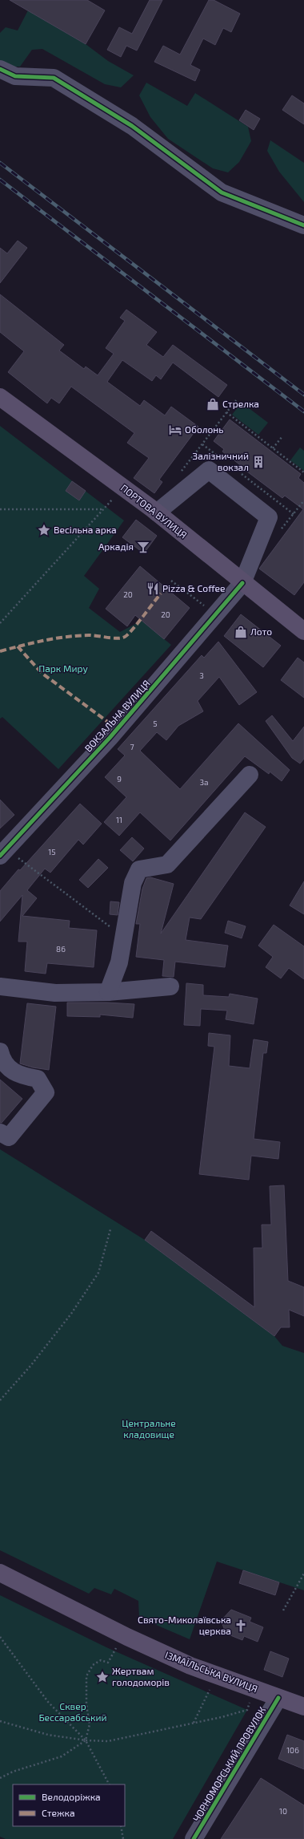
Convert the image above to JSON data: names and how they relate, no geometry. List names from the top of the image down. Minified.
{"streets":{"main road":["ПОРТОВА ВУЛИЦЯ","ІЗМАЇЛЬСЬКА ВУЛИЦЯ"],"street":["ВОКЗАЛЬНА ВУЛИЦЯ","ЧОРНОМОРСЬКИЙ ПРОВУЛОК"]},"crossings":[["ПОРТОВА ВУЛИЦЯ","ВОКЗАЛЬНА ВУЛИЦЯ"],["ІЗМАЇЛЬСЬКА ВУЛИЦЯ","ЧОРНОМОРСЬКИЙ ПРОВУЛОК"]],"parks":["Парк Миру","Центральне кладовище","Сквер Бессарабський"],"places":{"shop":["Стрелка","Лото"],"hotel":["Оболонь"],"building":["Залізничний вокзал"],"place":["Весільна арка","Жертвам голодоморів"],"bar":["Аркадія"],"restaurant":["Pizza & Coffee"],"church":["Свято-Миколаївська церква"]},"house_numbers":["20","20","3","5","7","9","3а","11","15","86","106","10"],"legend":["Велодоріжка","Стежка"]}
